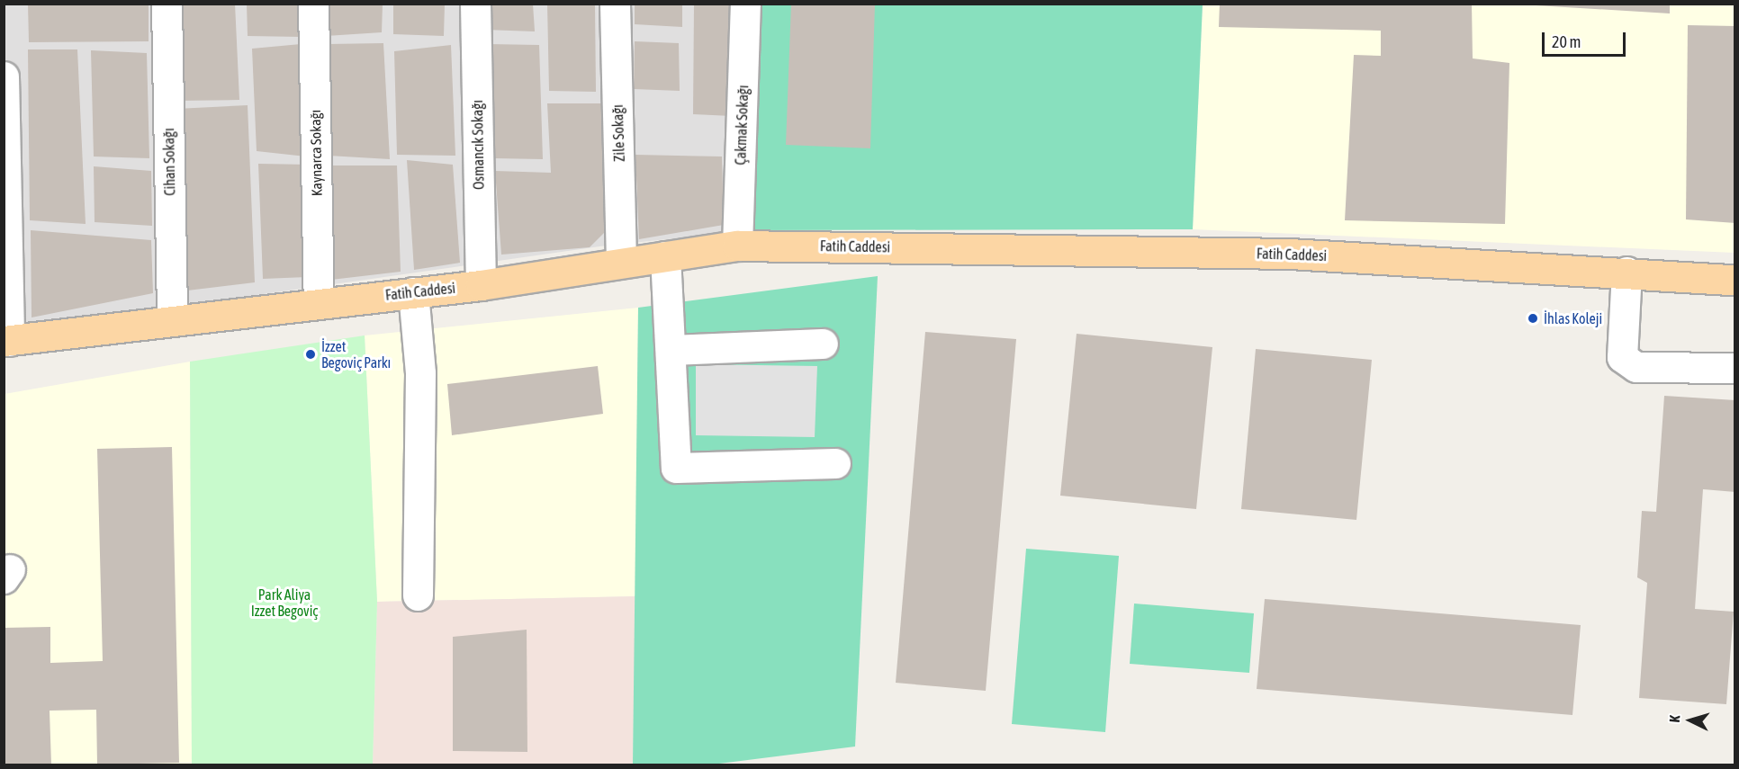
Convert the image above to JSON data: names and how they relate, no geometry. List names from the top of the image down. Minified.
{"streets":{"main road":["Fatih Caddesi"],"street":["Çakmak Sokağı","Zile Sokağı","Osmancık Sokağı","Kaynarca Sokağı","Cihan Sokağı"]},"crossings":[["Çakmak Sokağı","Fatih Caddesi"],["Zile Sokağı","Fatih Caddesi"],["Osmancık Sokağı","Fatih Caddesi"],["Kaynarca Sokağı","Fatih Caddesi"],["Cihan Sokağı","Fatih Caddesi"]],"parks":["Park Aliya Izzet Begoviç"],"places":["İhlas Koleji","İzzet Begoviç Parkı"],"scale_bar":"20 m","north":"left"}
